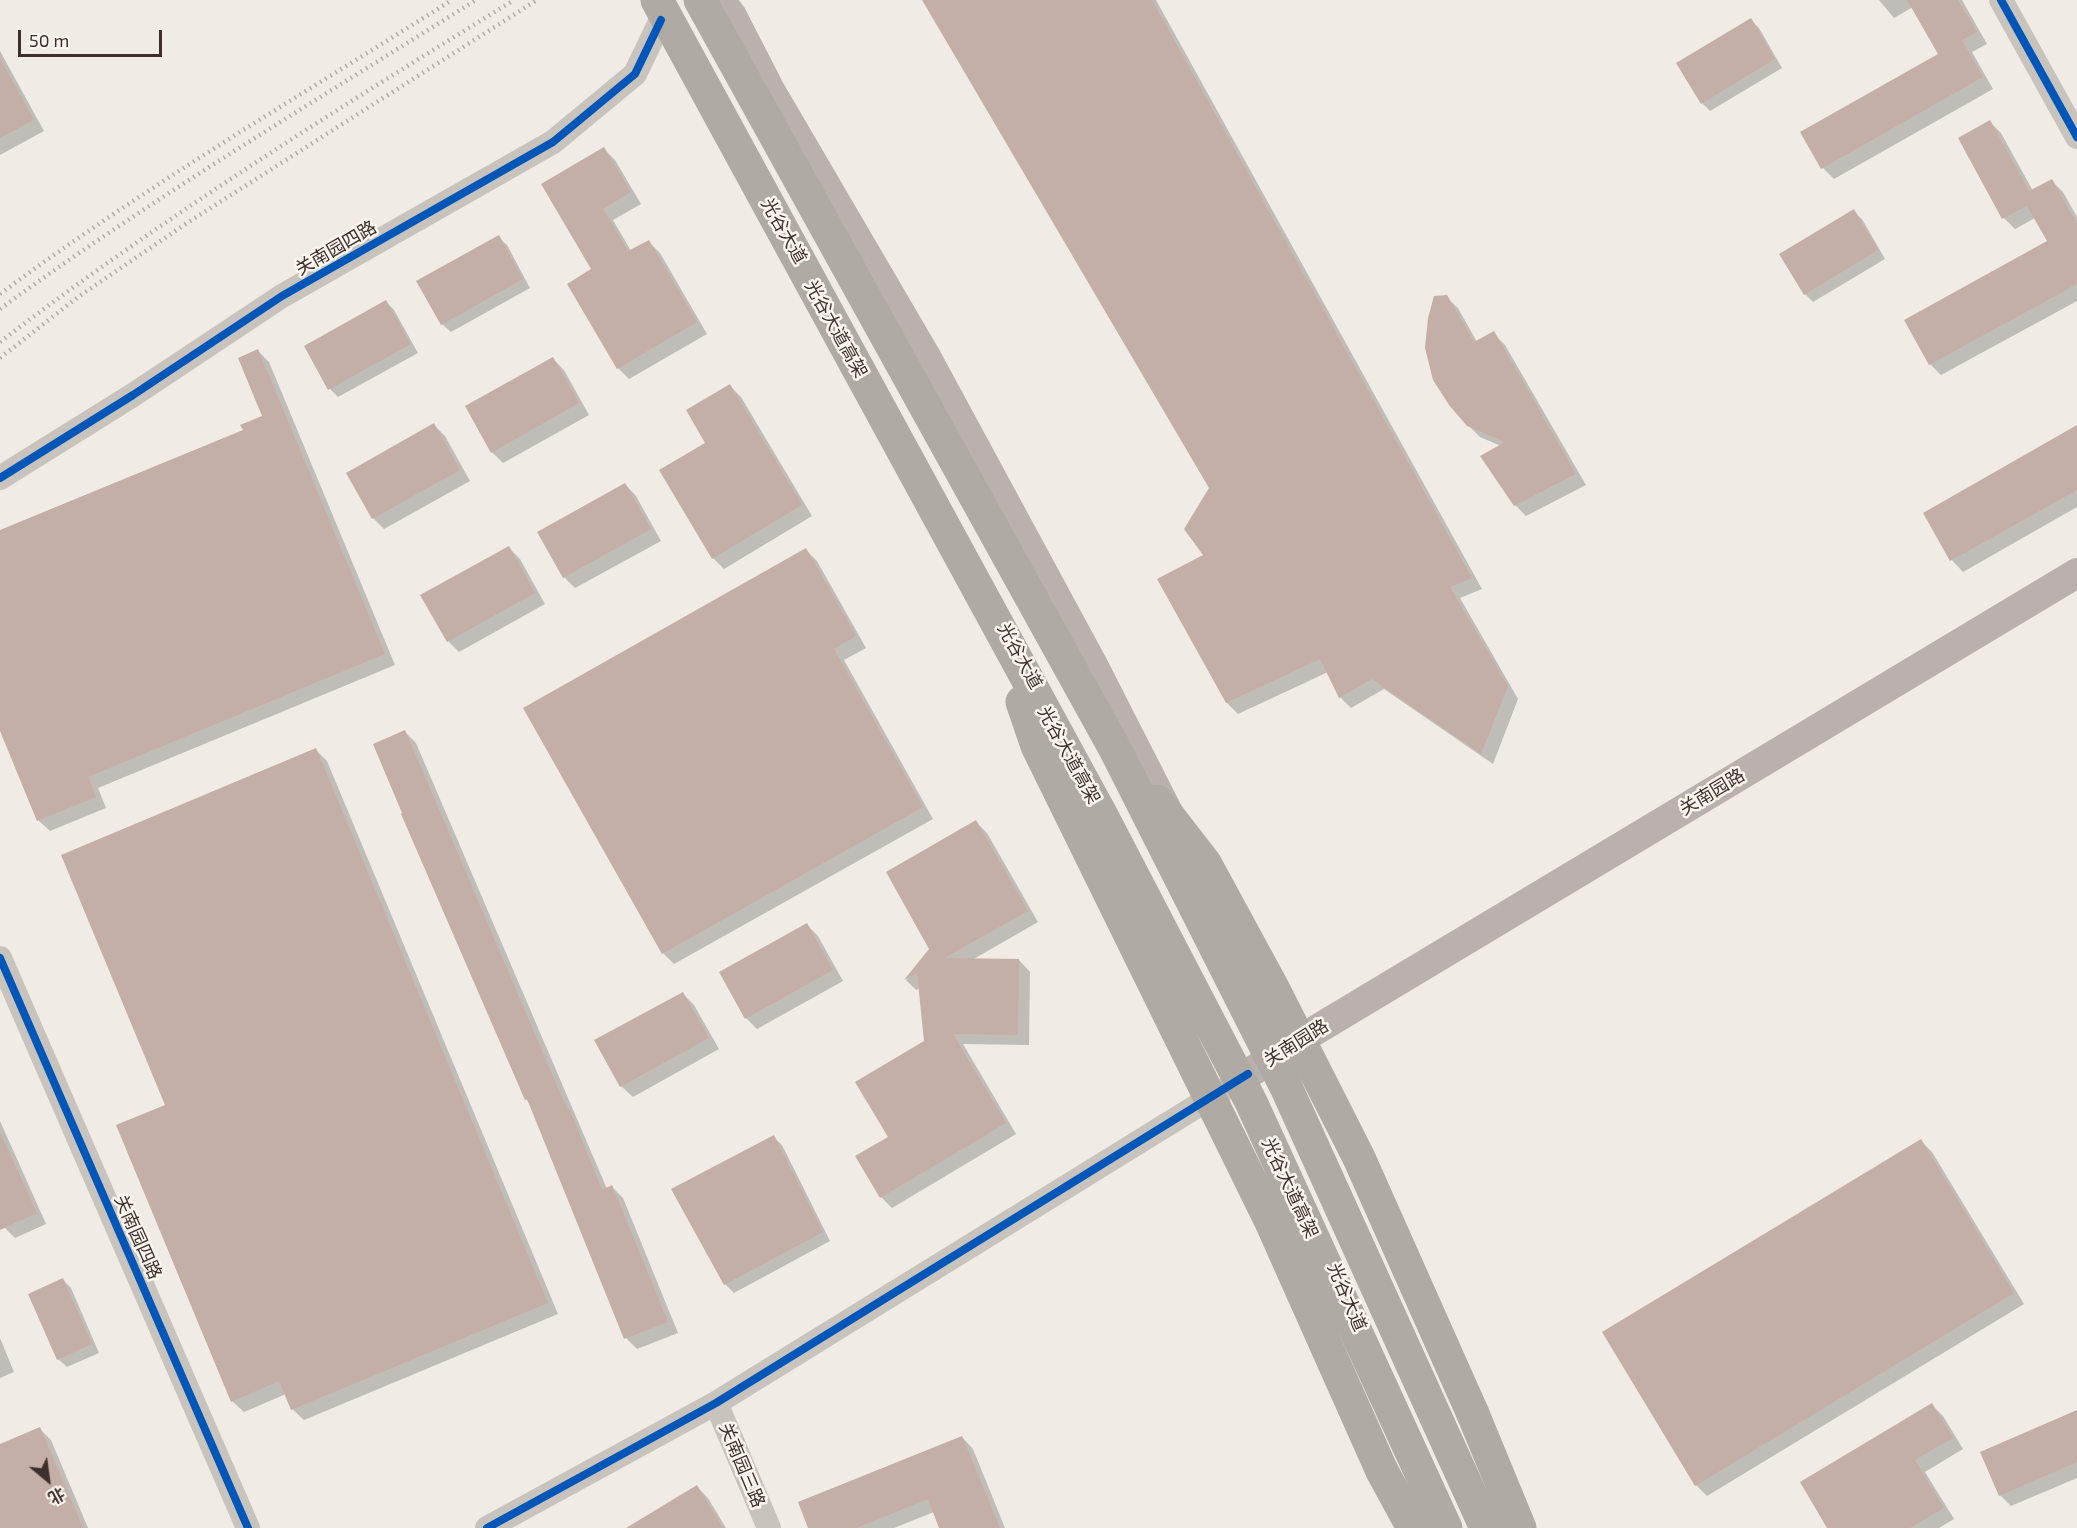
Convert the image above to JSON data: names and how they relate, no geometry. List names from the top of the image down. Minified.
{"streets":{"highway":["光谷大道高架"],"main road":["光谷大道","关南园路"],"street":["关南园四路","关南园三路"]},"crossings":[["光谷大道","关南园四路"],["光谷大道","光谷大道高架"],["光谷大道","关南园路"],["关南园四路","光谷大道高架"]],"scale_bar":"50 m","north":"bottom right"}
